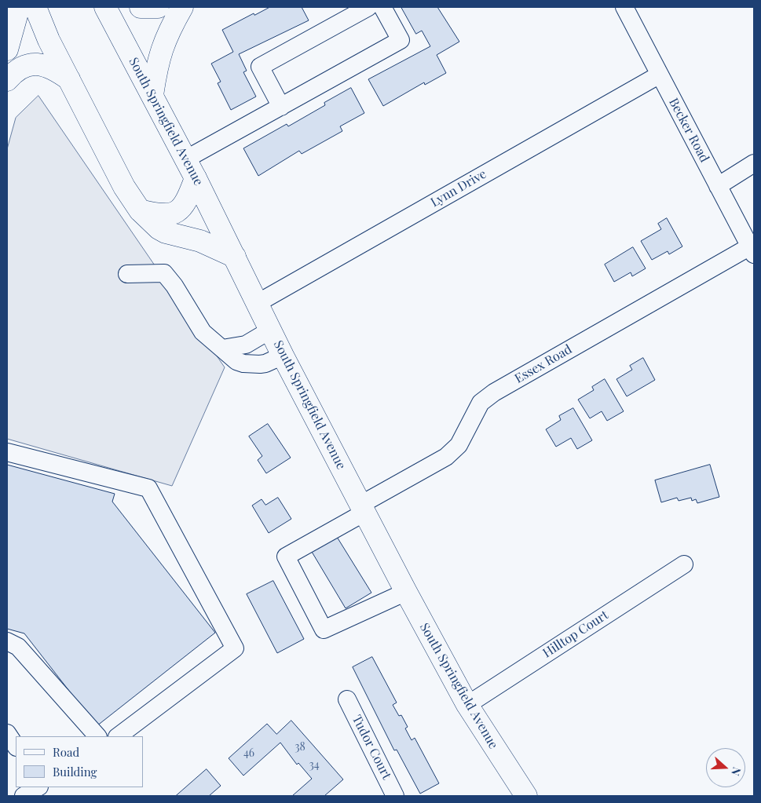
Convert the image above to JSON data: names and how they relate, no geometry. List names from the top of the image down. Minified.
{"streets":{"main road":["South Springfield Avenue"],"street":["Becker Road","Lynn Drive","Essex Road","Hilltop Court","Tudor Court"]},"crossings":[["South Springfield Avenue","Lynn Drive"],["South Springfield Avenue","Essex Road"],["South Springfield Avenue","Hilltop Court"],["Becker Road","Lynn Drive"],["Becker Road","Essex Road"]],"house_numbers":["38","46","34"],"legend":["Road","Building"],"north":"right"}
